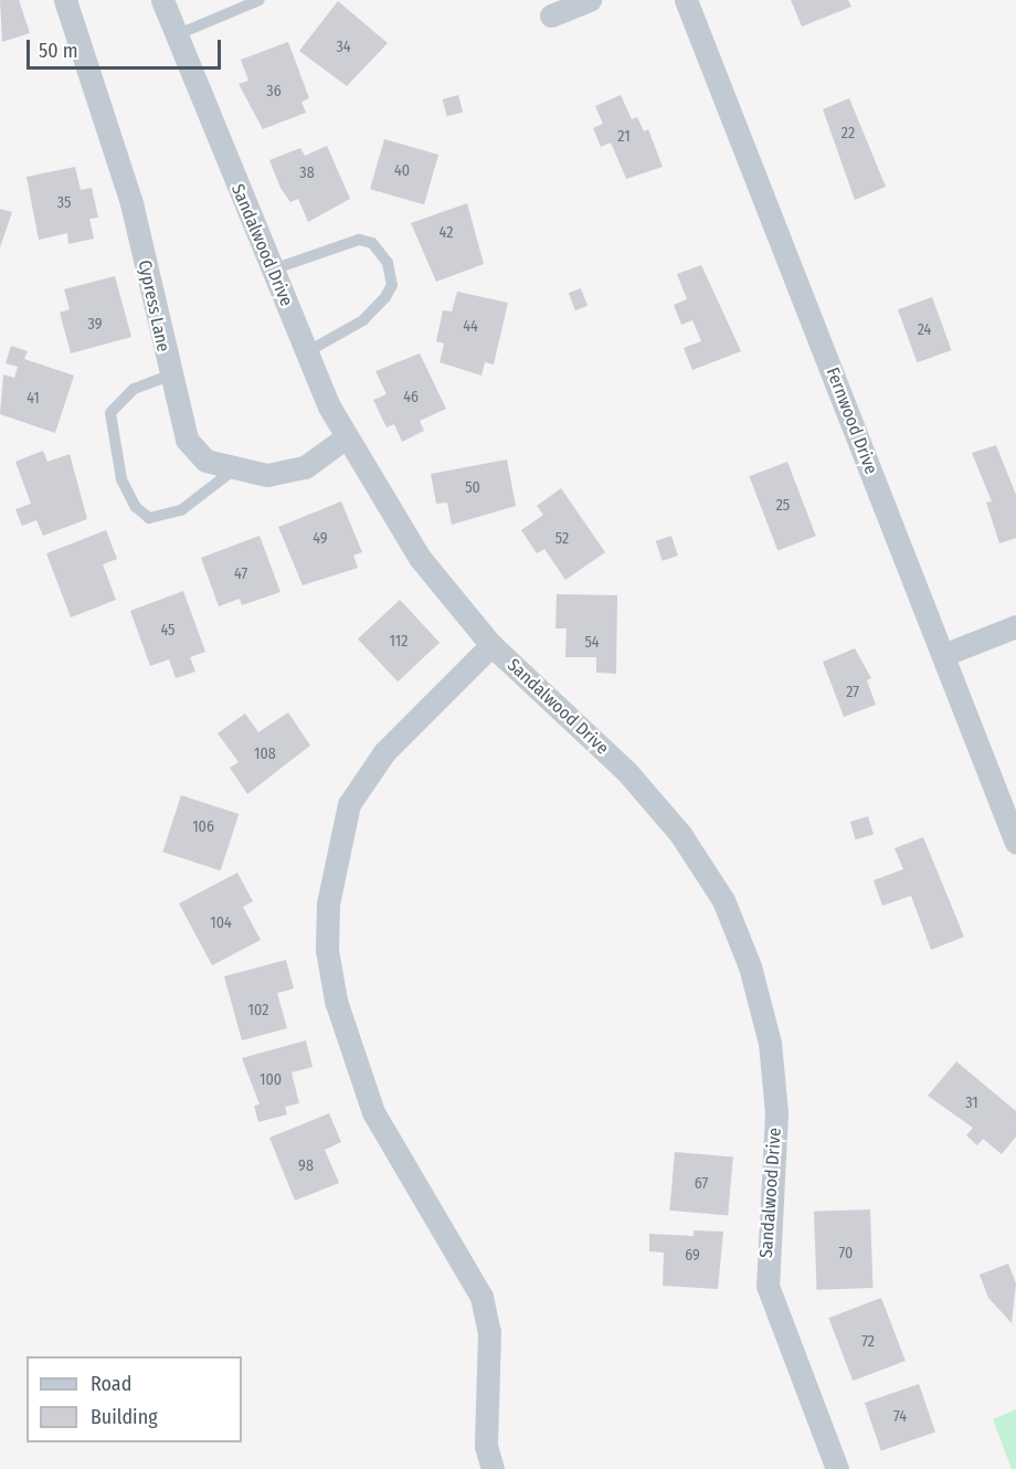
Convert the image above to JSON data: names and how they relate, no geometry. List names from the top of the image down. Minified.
{"streets":{"street":["Sandalwood Drive","Cypress Lane","Fernwood Drive"]},"crossings":[["Sandalwood Drive","Cypress Lane"]],"house_numbers":["34","36","22","21","40","38","35","42","39","44","24","46","41","50","25","49","52","47","45","112","54","27","108","106","104","102","100","31","98","67","70","69","72","74"],"legend":["Road","Building"],"scale_bar":"50 m"}
